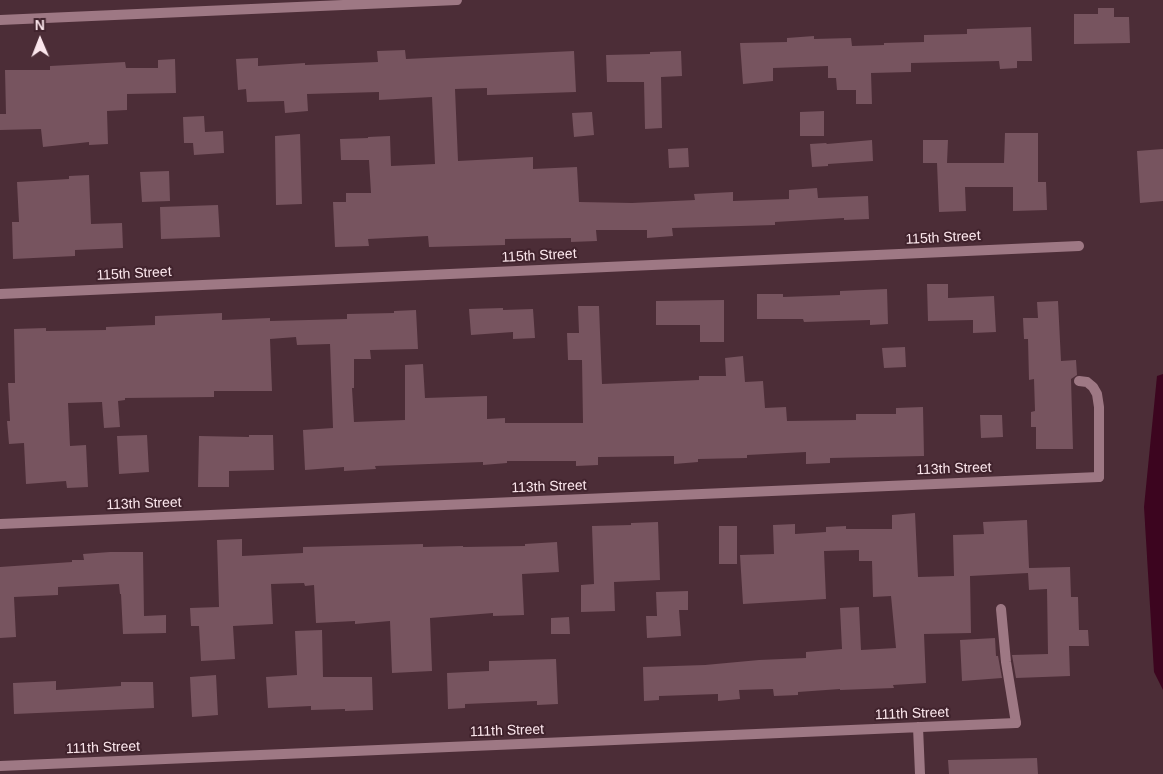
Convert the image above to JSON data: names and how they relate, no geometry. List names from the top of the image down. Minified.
{"streets":{"street":["115th Street","113th Street","111th Street"]},"north":"top"}
